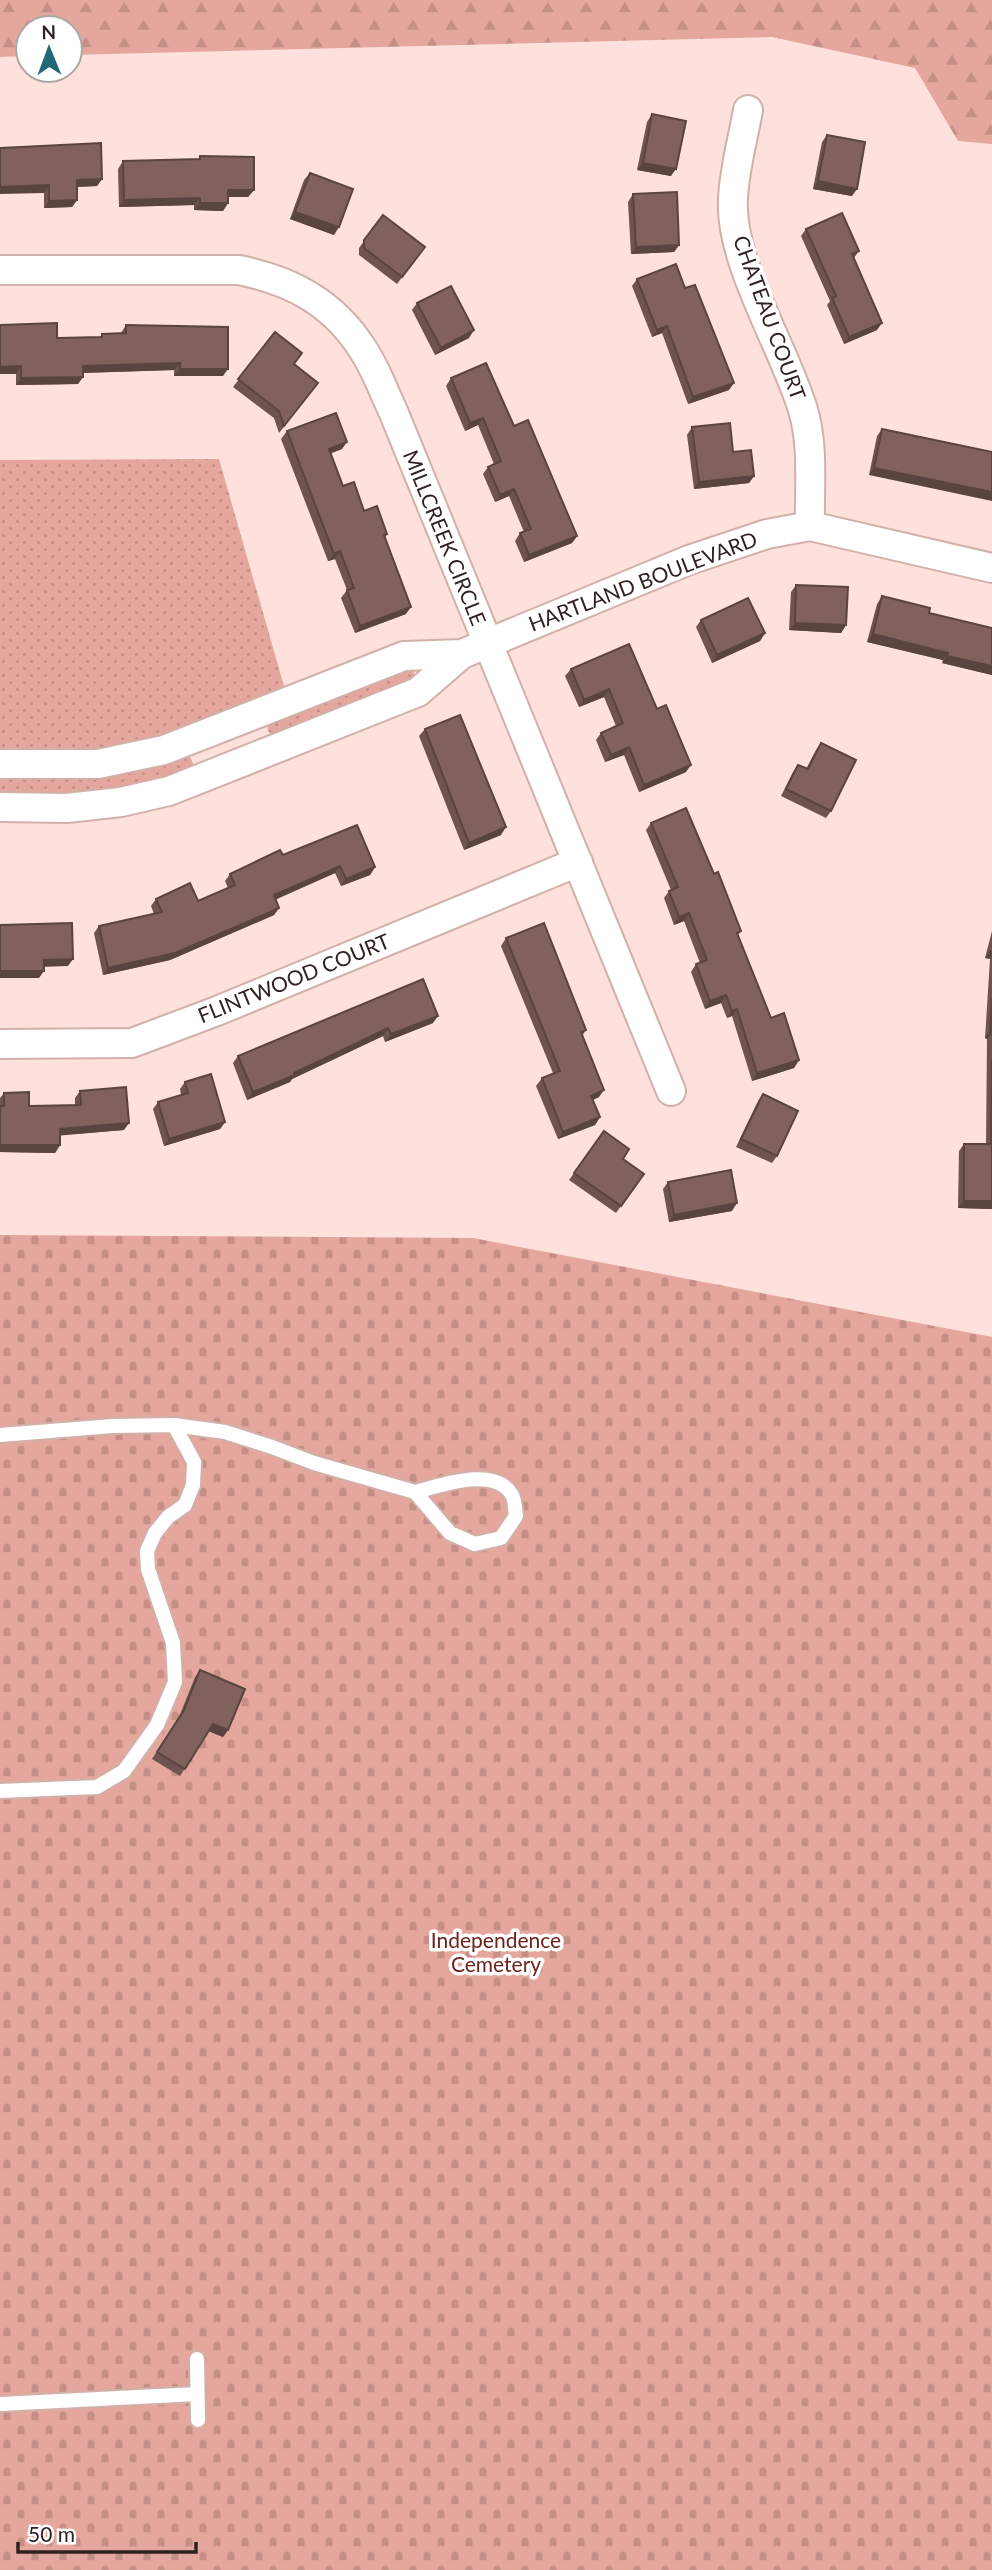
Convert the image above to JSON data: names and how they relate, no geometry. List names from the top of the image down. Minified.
{"streets":{"street":["CHATEAU COURT","MILLCREEK CIRCLE","HARTLAND BOULEVARD","FLINTWOOD COURT"]},"crossings":[["CHATEAU COURT","HARTLAND BOULEVARD"],["MILLCREEK CIRCLE","HARTLAND BOULEVARD"],["MILLCREEK CIRCLE","FLINTWOOD COURT"]],"parks":["Independence Cemetery"],"scale_bar":"50 m","north":"top"}
